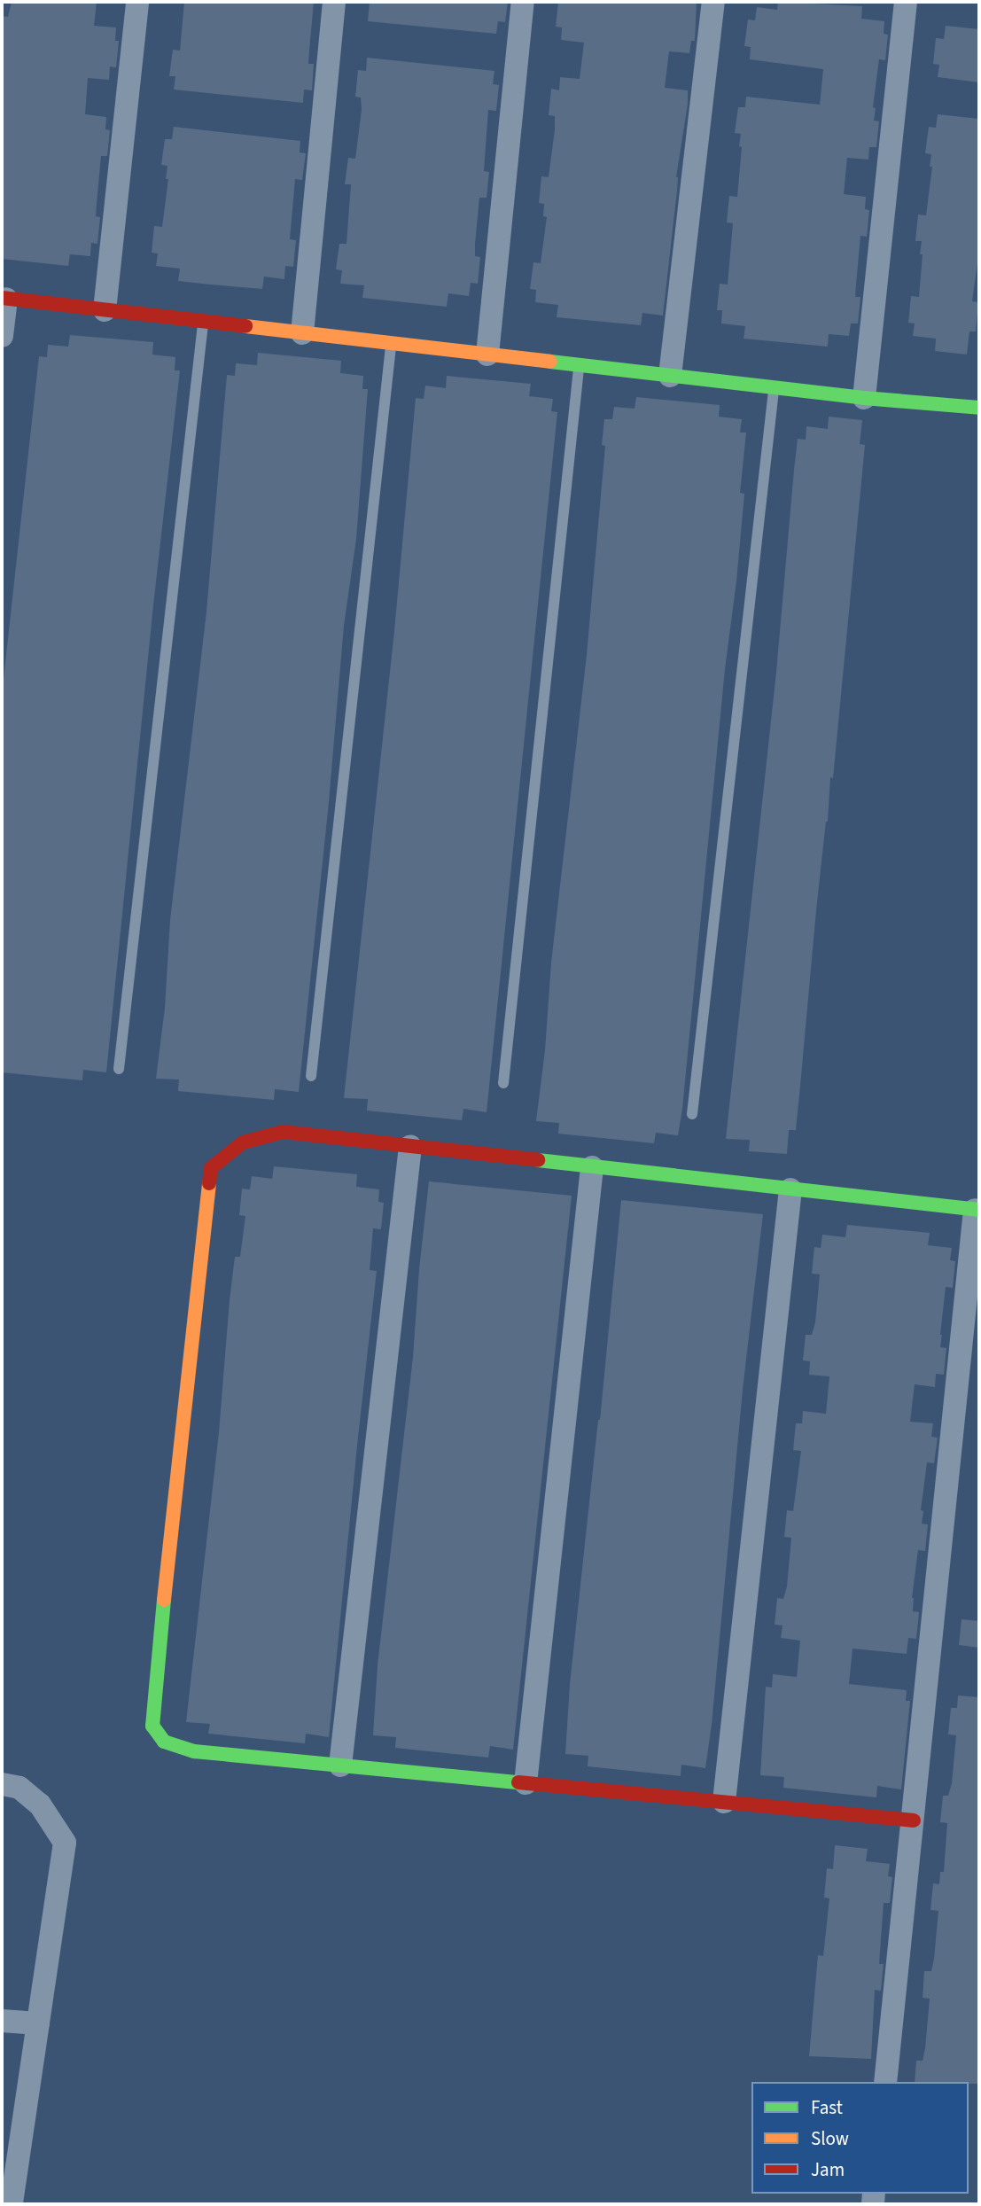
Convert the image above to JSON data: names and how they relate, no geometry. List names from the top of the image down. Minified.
{"legend":["Fast","Slow","Jam"]}
